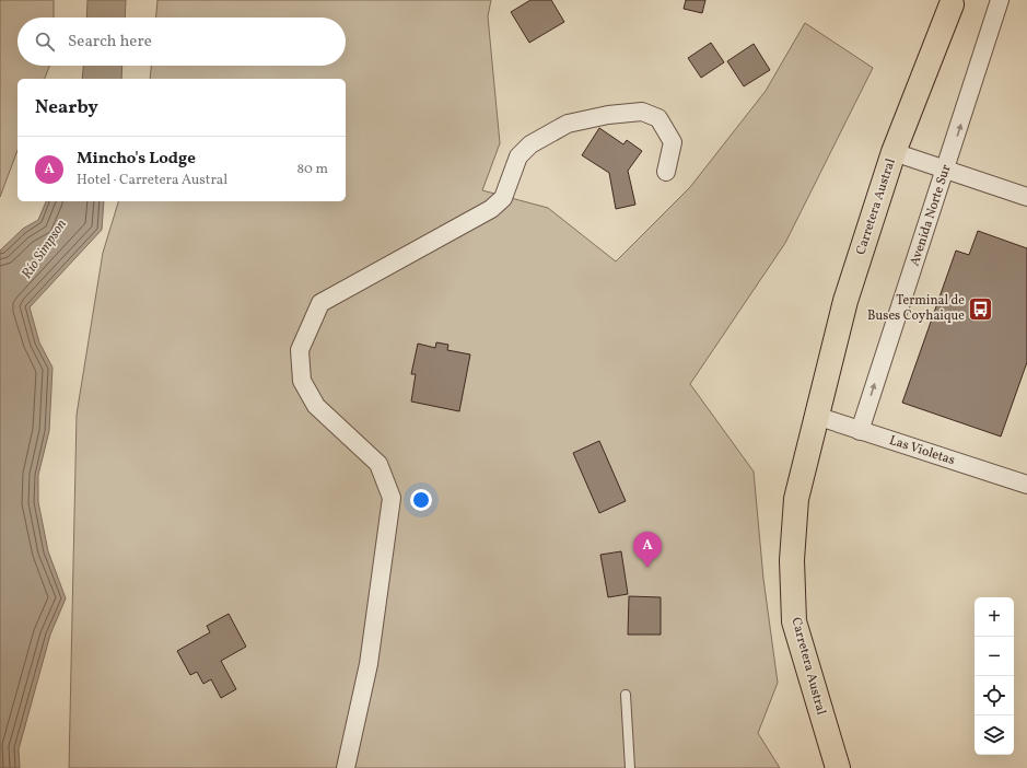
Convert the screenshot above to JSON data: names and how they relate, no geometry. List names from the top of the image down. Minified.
{"streets":{"highway":["Carretera Austral"],"street":["Avenida Norte Sur","Las Violetas"]},"crossings":[["Carretera Austral","Las Violetas"],["Avenida Norte Sur","Las Violetas"]],"one_way":["Avenida Norte Sur"],"water":["Río Simpson"],"places":{"bus stop":["Terminal de Buses Coyhaique"]},"page":{"search":"Search here","heading":"Nearby","list":[{"mark":"A","name":"Mincho's Lodge","note":"Hotel · Carretera Austral","value":"80 m"}],"pins":"A","map_buttons":["+","−"]}}
